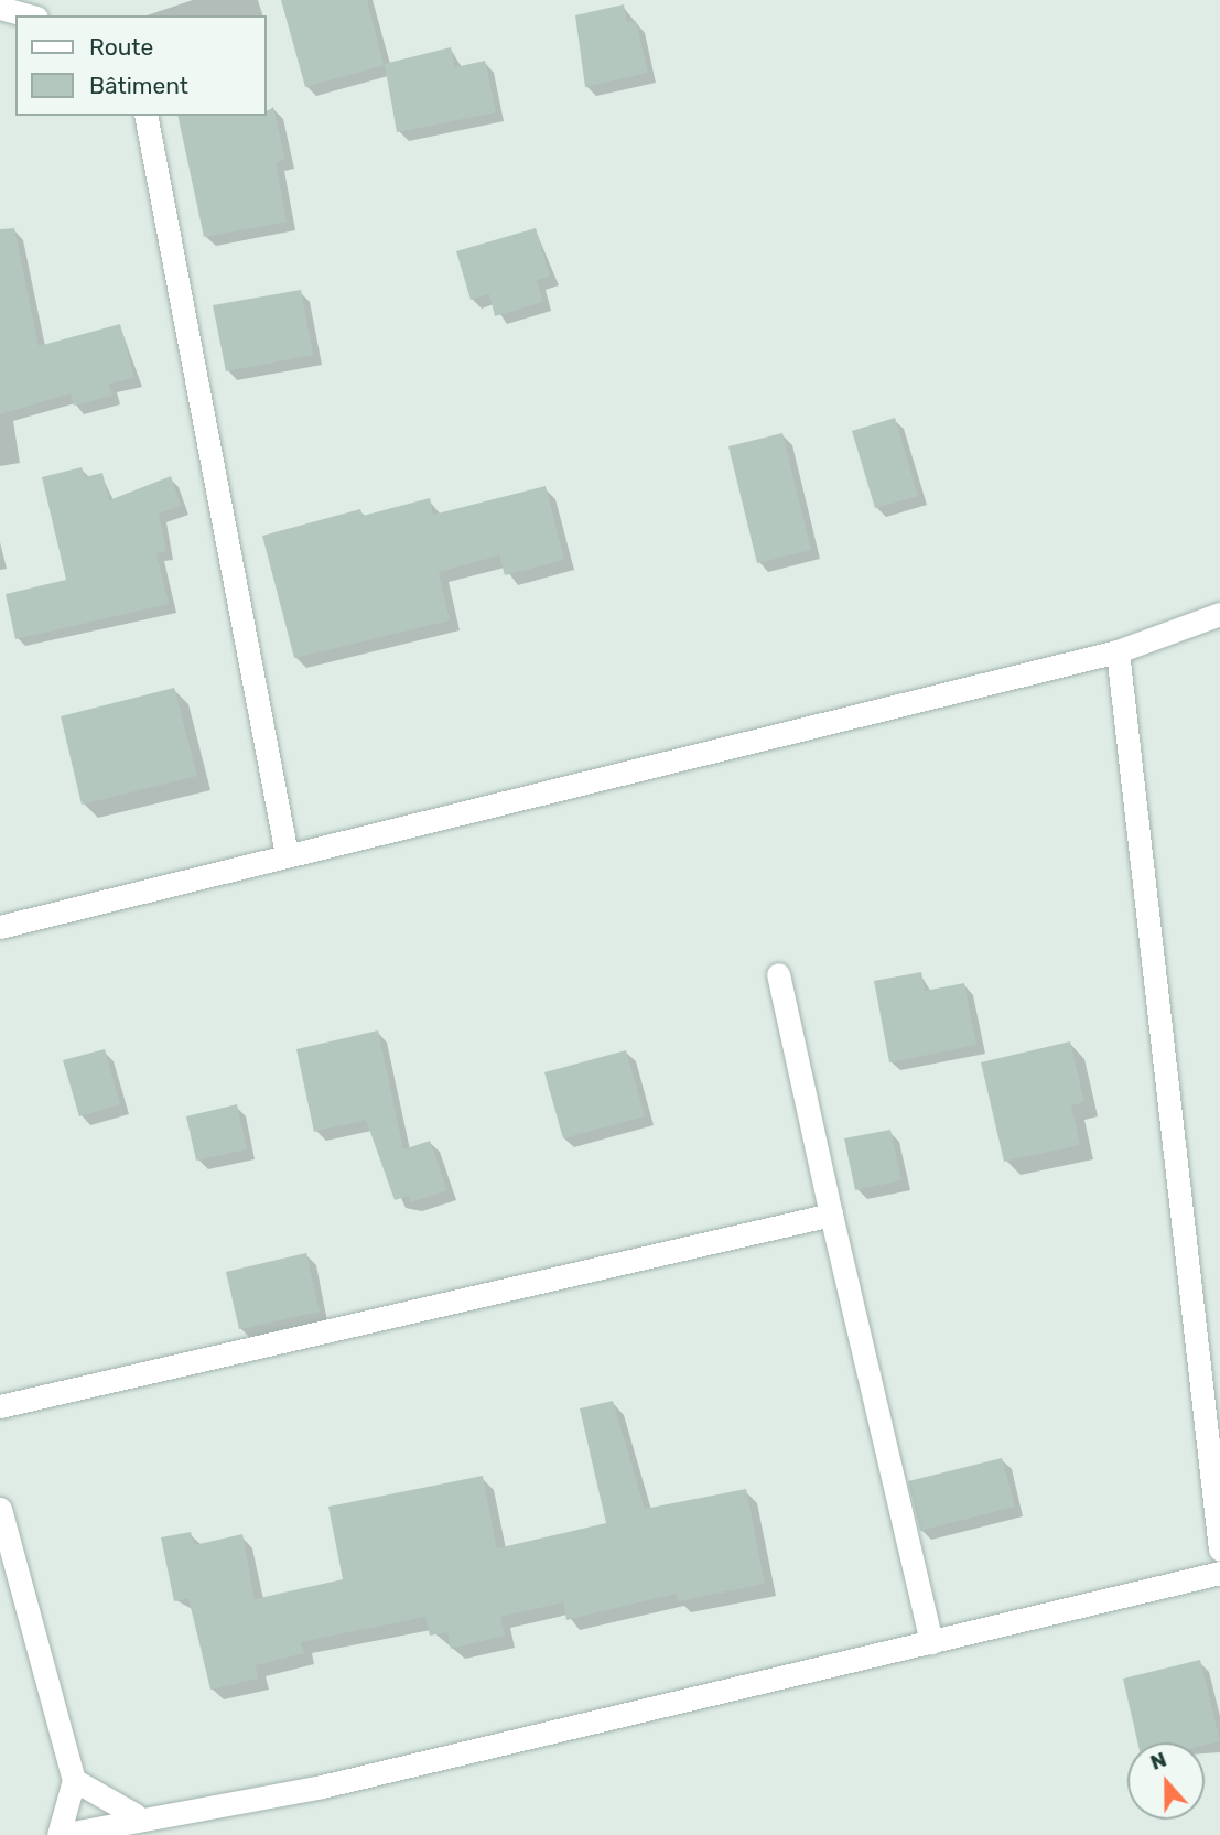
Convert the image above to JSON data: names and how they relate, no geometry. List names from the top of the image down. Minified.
{"legend":["Route","Bâtiment"],"north":"top"}
